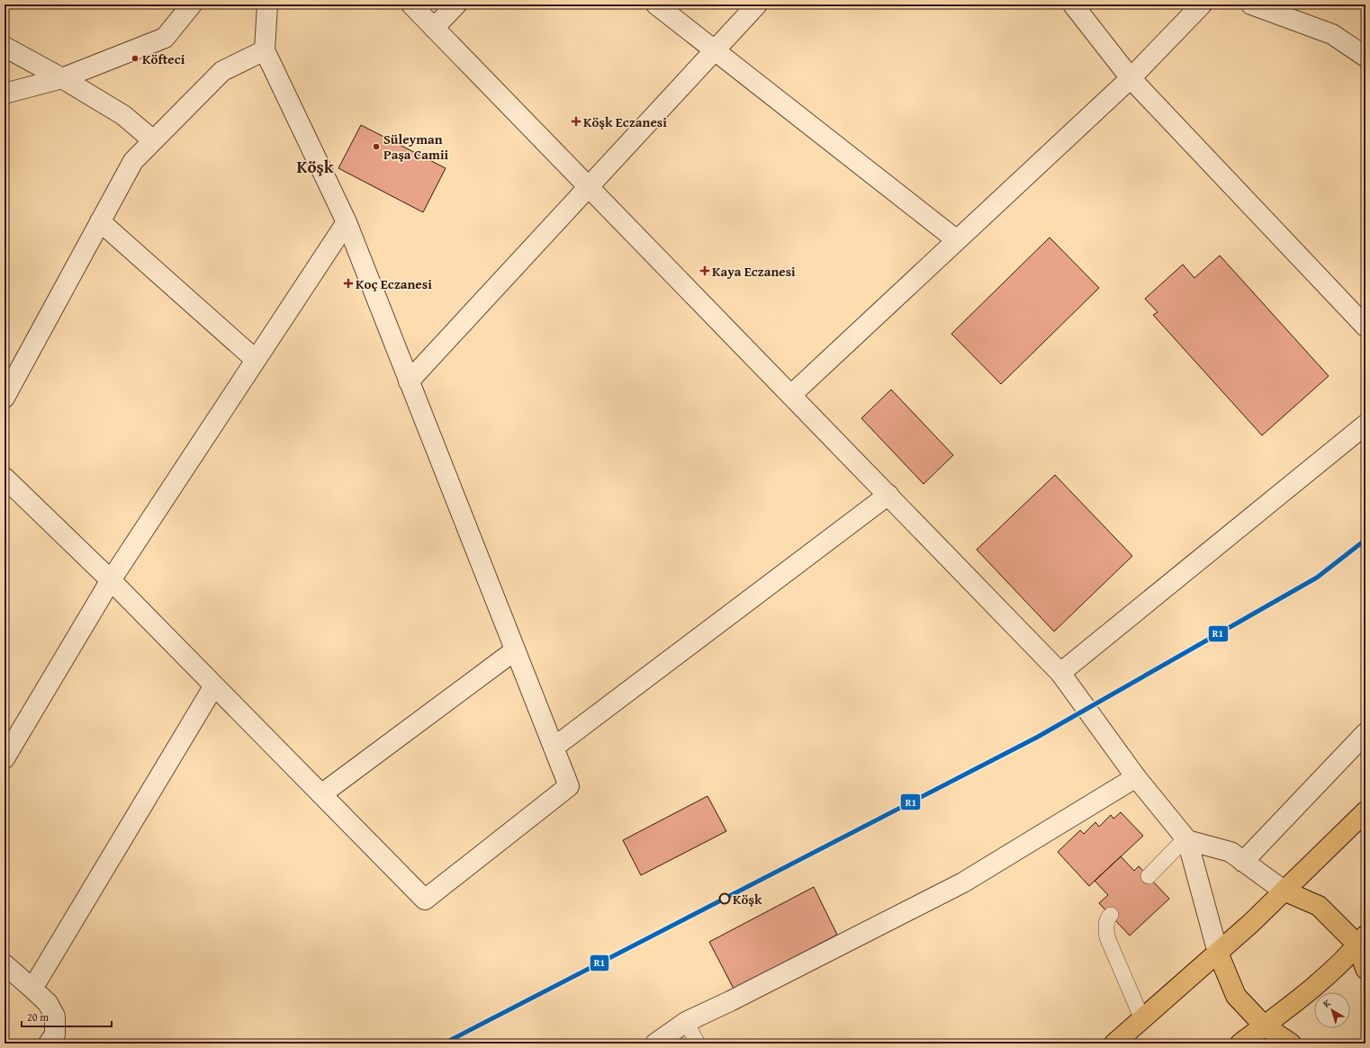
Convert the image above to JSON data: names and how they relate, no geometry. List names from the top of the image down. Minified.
{"districts":["Köşk"],"places":{"other":["Köfteci","Süleyman Paşa Camii","Köşk"],"health":["Köşk Eczanesi","Kaya Eczanesi","Koç Eczanesi"]},"lines":["transit line R1"],"scale_bar":"20 m","north":"top left"}
